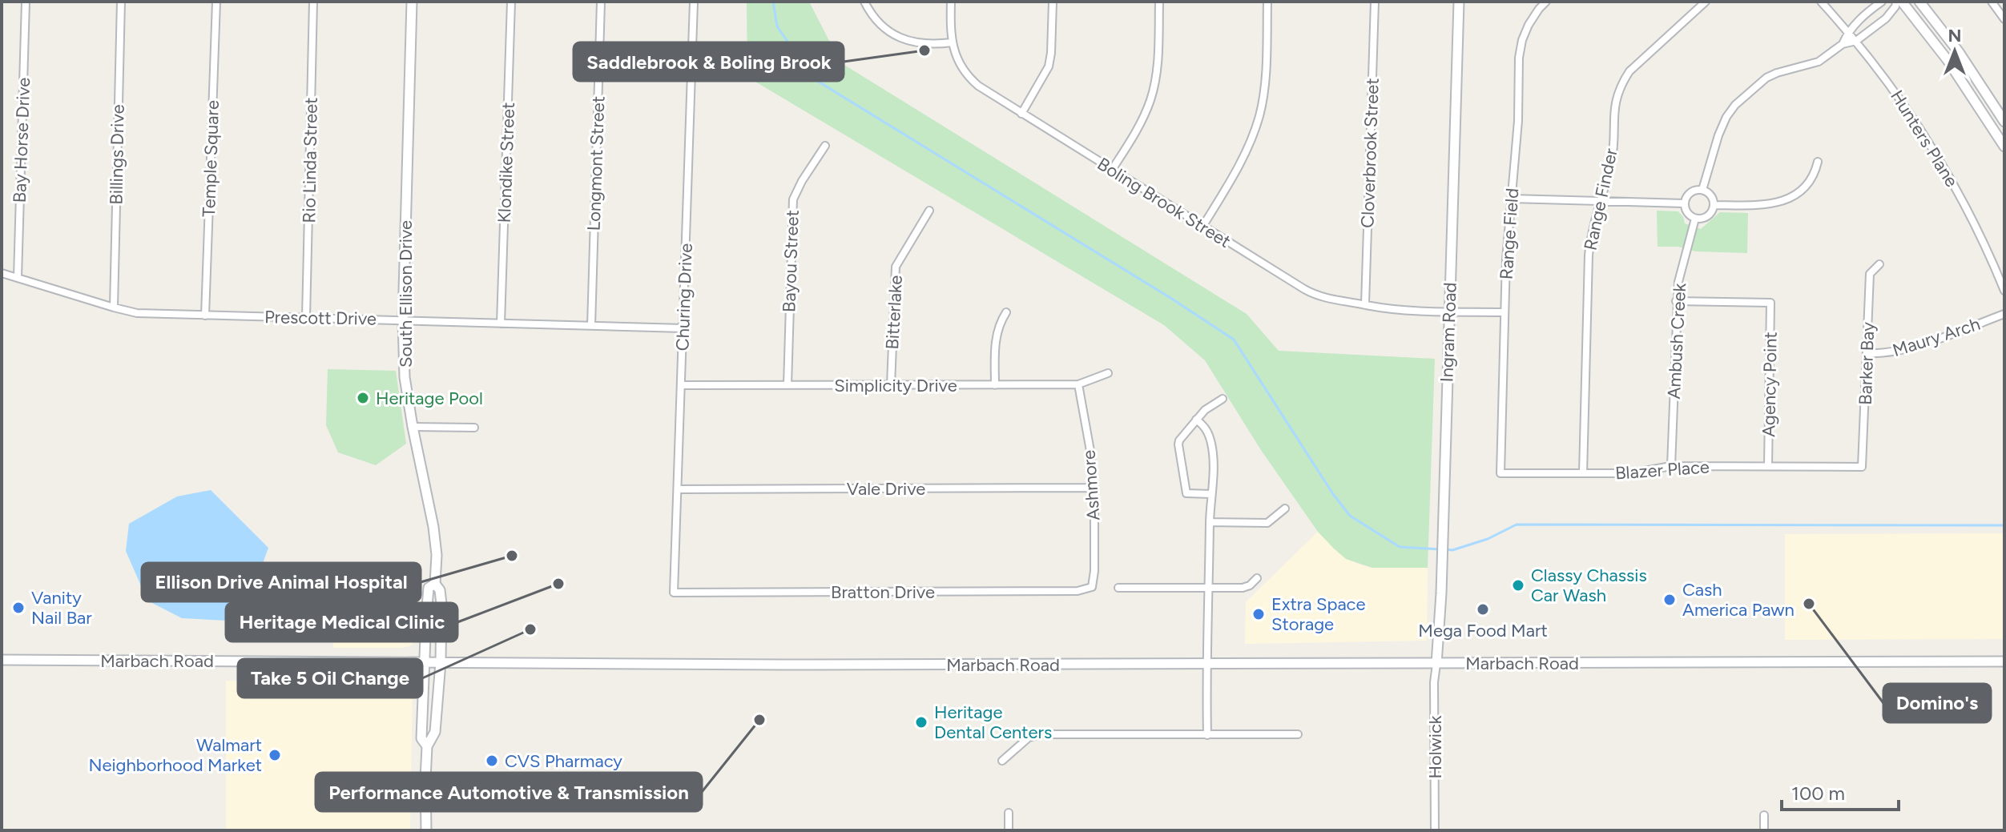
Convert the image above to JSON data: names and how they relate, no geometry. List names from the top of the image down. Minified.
{"streets":{"main road":["South Ellison Drive","Ingram Road","Marbach Road"],"street":["Hunters Plane","Bay Horse Drive","Cloverbrook Street","Billings Drive","Temple Square","Rio Linda Street","Klondike Street","Longmont Street","Range Finder","Boling Brook Street","Range Field","Bayou Street","Churing Drive","Bitterlake","Prescott Drive","Maury Arch","Ambush Creek","Barker Bay","Agency Point","Simplicity Drive","Blazer Place","Ashmore","Vale Drive","Bratton Drive","Holwick"]},"crossings":[["Bay Horse Drive","Prescott Drive"],["Cloverbrook Street","Boling Brook Street"],["Billings Drive","Prescott Drive"],["Temple Square","Prescott Drive"],["Rio Linda Street","Prescott Drive"],["Klondike Street","Prescott Drive"],["Longmont Street","Prescott Drive"],["Range Finder","Blazer Place"],["Boling Brook Street","Range Field"],["Boling Brook Street","Ingram Road"],["Range Field","Blazer Place"],["Bayou Street","Simplicity Drive"],["South Ellison Drive","Prescott Drive"],["South Ellison Drive","Marbach Road"],["Churing Drive","Prescott Drive"],["Churing Drive","Simplicity Drive"],["Churing Drive","Vale Drive"],["Churing Drive","Bratton Drive"],["Bitterlake","Simplicity Drive"],["Ingram Road","Marbach Road"],["Ingram Road","Holwick"],["Maury Arch","Barker Bay"],["Ambush Creek","Agency Point"],["Ambush Creek","Blazer Place"],["Barker Bay","Blazer Place"],["Agency Point","Blazer Place"],["Simplicity Drive","Ashmore"],["Ashmore","Vale Drive"],["Ashmore","Bratton Drive"],["Marbach Road","Holwick"]],"places":["Saddlebrook & Boling Brook","Heritage Pool","Ellison Drive Animal Hospital","Heritage Medical Clinic","Classy Chassis Car Wash","Cash America Pawn","Domino's","Vanity Nail Bar","Mega Food Mart","Extra Space Storage","Take 5 Oil Change","Performance Automotive & Transmission","Heritage Dental Centers","Walmart Neighborhood Market","CVS Pharmacy"],"scale_bar":"100 m","north":"top"}
